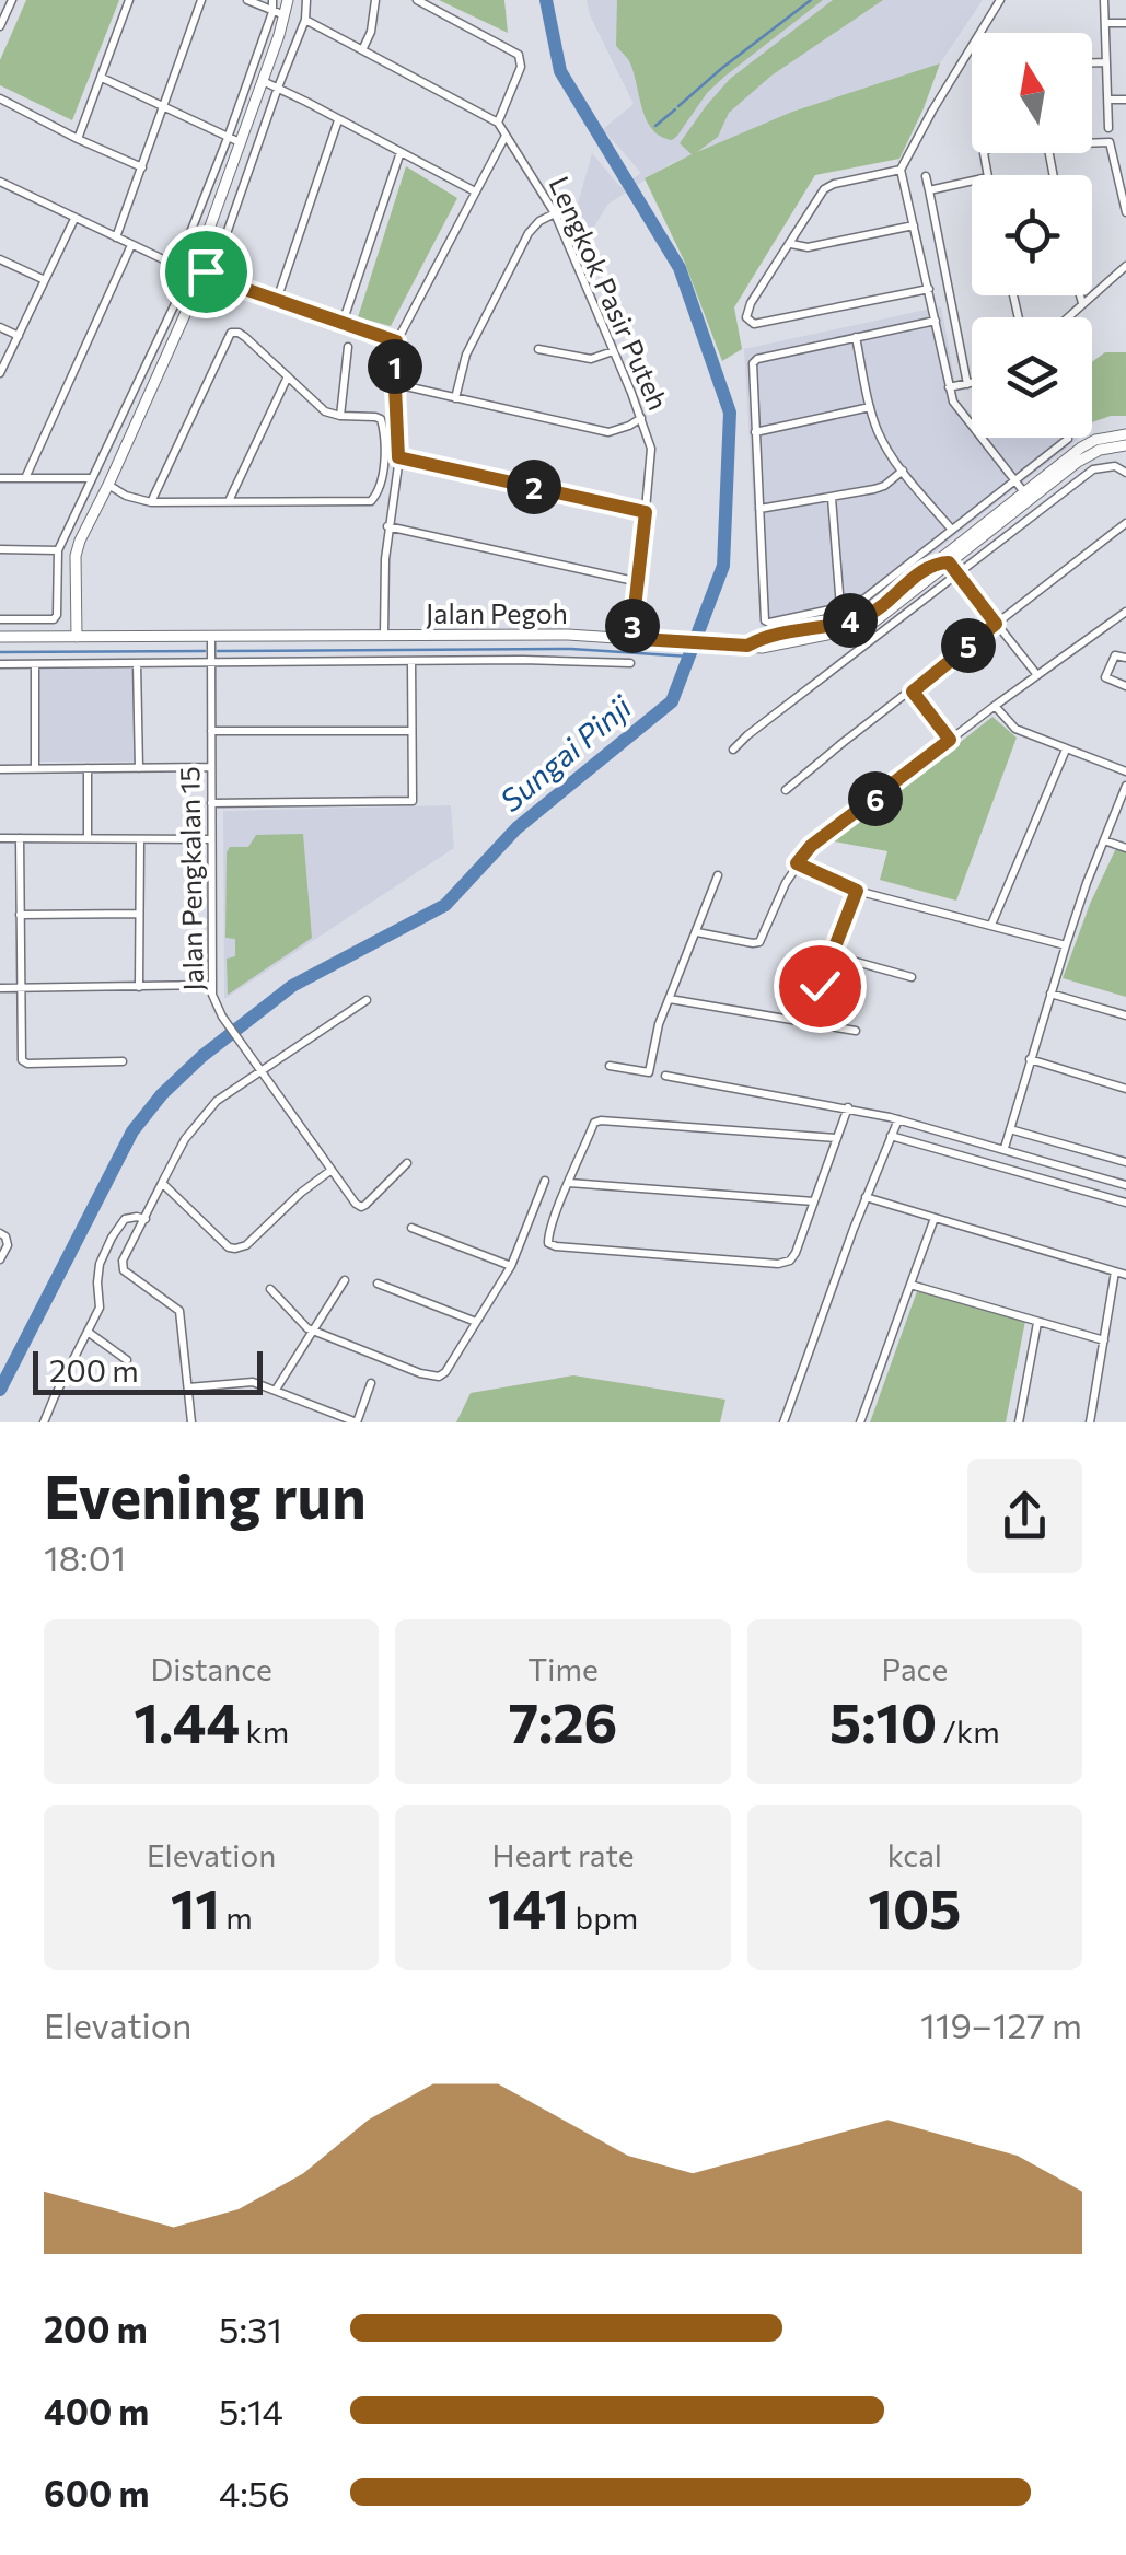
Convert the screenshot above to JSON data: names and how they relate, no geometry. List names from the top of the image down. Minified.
{"streets":{"street":["Lengkok Pasir Puteh","Jalan Pegoh","Jalan Pengkalan 15"]},"crossings":[["Jalan Pegoh","Jalan Pengkalan 15"]],"water":["Sungai Pinji"],"scale_bar":"200 m","north":"top","page":{"pins":["1","2","4","3","5","6"],"scale":"200 m","heading":["Evening run","18:01"],"stats":[["Distance","1.44 km"],["Time","7:26"],["Pace","5:10 /km"],["Elevation","11 m"],["Heart rate","141 bpm"],["kcal","105"]],"chart":["Elevation","119–127 m"],"list":[{"name":"200 m","note":"5:31"},{"name":"400 m","note":"5:14"},{"name":"600 m","note":"4:56"}]}}
